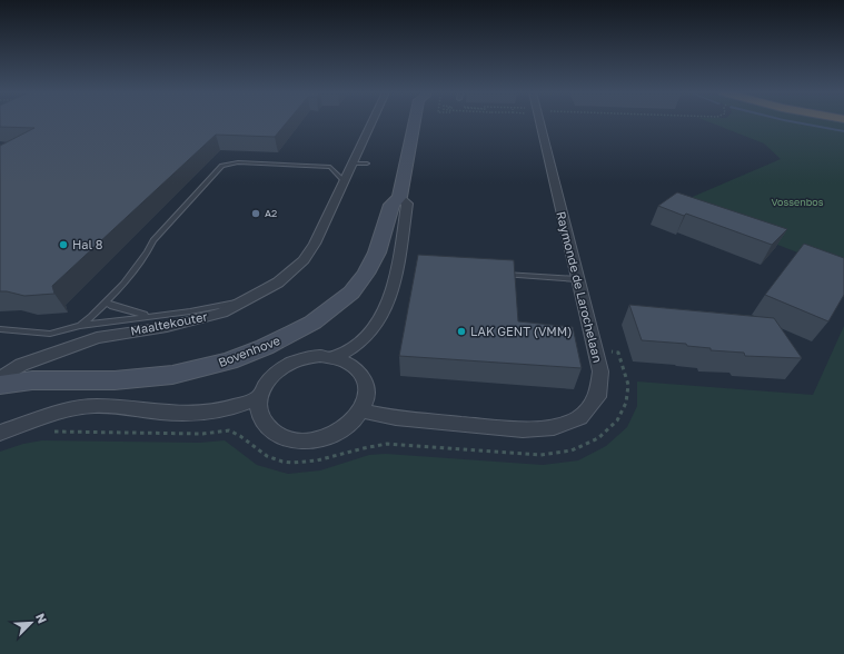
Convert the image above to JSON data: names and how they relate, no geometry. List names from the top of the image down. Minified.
{"streets":{"street":["Raymonde de Larochelaan","Maaltekouter","Bovenhove"]},"parks":["Vossenbos"],"places":["A2","Hal 8","LAK GENT (VMM)"],"north":"top right"}
